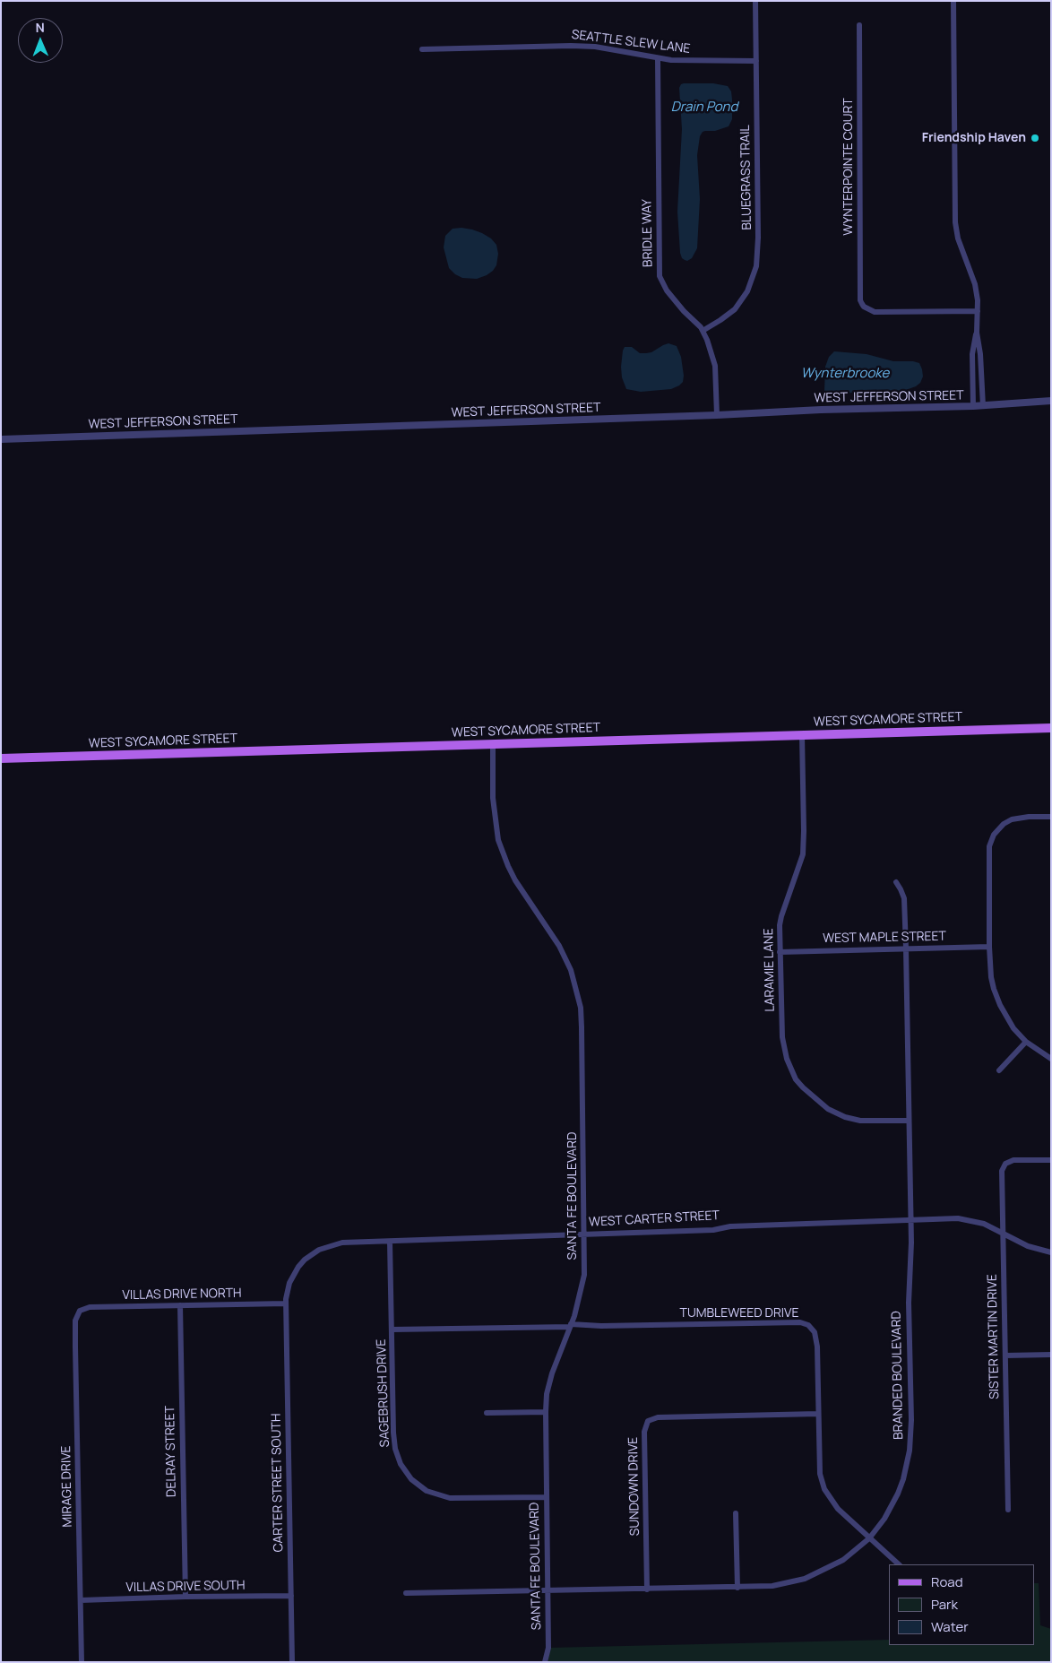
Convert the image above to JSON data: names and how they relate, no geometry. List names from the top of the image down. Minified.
{"streets":{"main road":["WEST SYCAMORE STREET"],"street":["SEATTLE SLEW LANE","WYNTERPOINTE COURT","BLUEGRASS TRAIL","BRIDLE WAY","WEST JEFFERSON STREET","WEST MAPLE STREET","LARAMIE LANE","SANTA FE BOULEVARD","WEST CARTER STREET","VILLAS DRIVE NORTH","TUMBLEWEED DRIVE","SISTER MARTIN DRIVE","BRANDED BOULEVARD","SAGEBRUSH DRIVE","DELRAY STREET","CARTER STREET SOUTH","MIRAGE DRIVE","SUNDOWN DRIVE","VILLAS DRIVE SOUTH"]},"crossings":[["SEATTLE SLEW LANE","BLUEGRASS TRAIL"],["SEATTLE SLEW LANE","BRIDLE WAY"],["BLUEGRASS TRAIL","BRIDLE WAY"],["BRIDLE WAY","WEST JEFFERSON STREET"],["WEST SYCAMORE STREET","LARAMIE LANE"],["WEST SYCAMORE STREET","SANTA FE BOULEVARD"],["WEST MAPLE STREET","LARAMIE LANE"],["WEST MAPLE STREET","BRANDED BOULEVARD"],["LARAMIE LANE","BRANDED BOULEVARD"],["SANTA FE BOULEVARD","WEST CARTER STREET"],["SANTA FE BOULEVARD","TUMBLEWEED DRIVE"],["SANTA FE BOULEVARD","BRANDED BOULEVARD"],["SANTA FE BOULEVARD","SAGEBRUSH DRIVE"],["WEST CARTER STREET","VILLAS DRIVE NORTH"],["WEST CARTER STREET","SISTER MARTIN DRIVE"],["WEST CARTER STREET","BRANDED BOULEVARD"],["WEST CARTER STREET","SAGEBRUSH DRIVE"],["WEST CARTER STREET","CARTER STREET SOUTH"],["VILLAS DRIVE NORTH","DELRAY STREET"],["VILLAS DRIVE NORTH","CARTER STREET SOUTH"],["VILLAS DRIVE NORTH","MIRAGE DRIVE"],["TUMBLEWEED DRIVE","BRANDED BOULEVARD"],["TUMBLEWEED DRIVE","SAGEBRUSH DRIVE"],["TUMBLEWEED DRIVE","SUNDOWN DRIVE"],["BRANDED BOULEVARD","SUNDOWN DRIVE"],["DELRAY STREET","VILLAS DRIVE SOUTH"],["CARTER STREET SOUTH","VILLAS DRIVE SOUTH"],["MIRAGE DRIVE","VILLAS DRIVE SOUTH"]],"water":["Drain Pond","Wynterbrooke"],"places":["Friendship Haven"],"legend":["Road","Park","Water"],"north":"top"}
